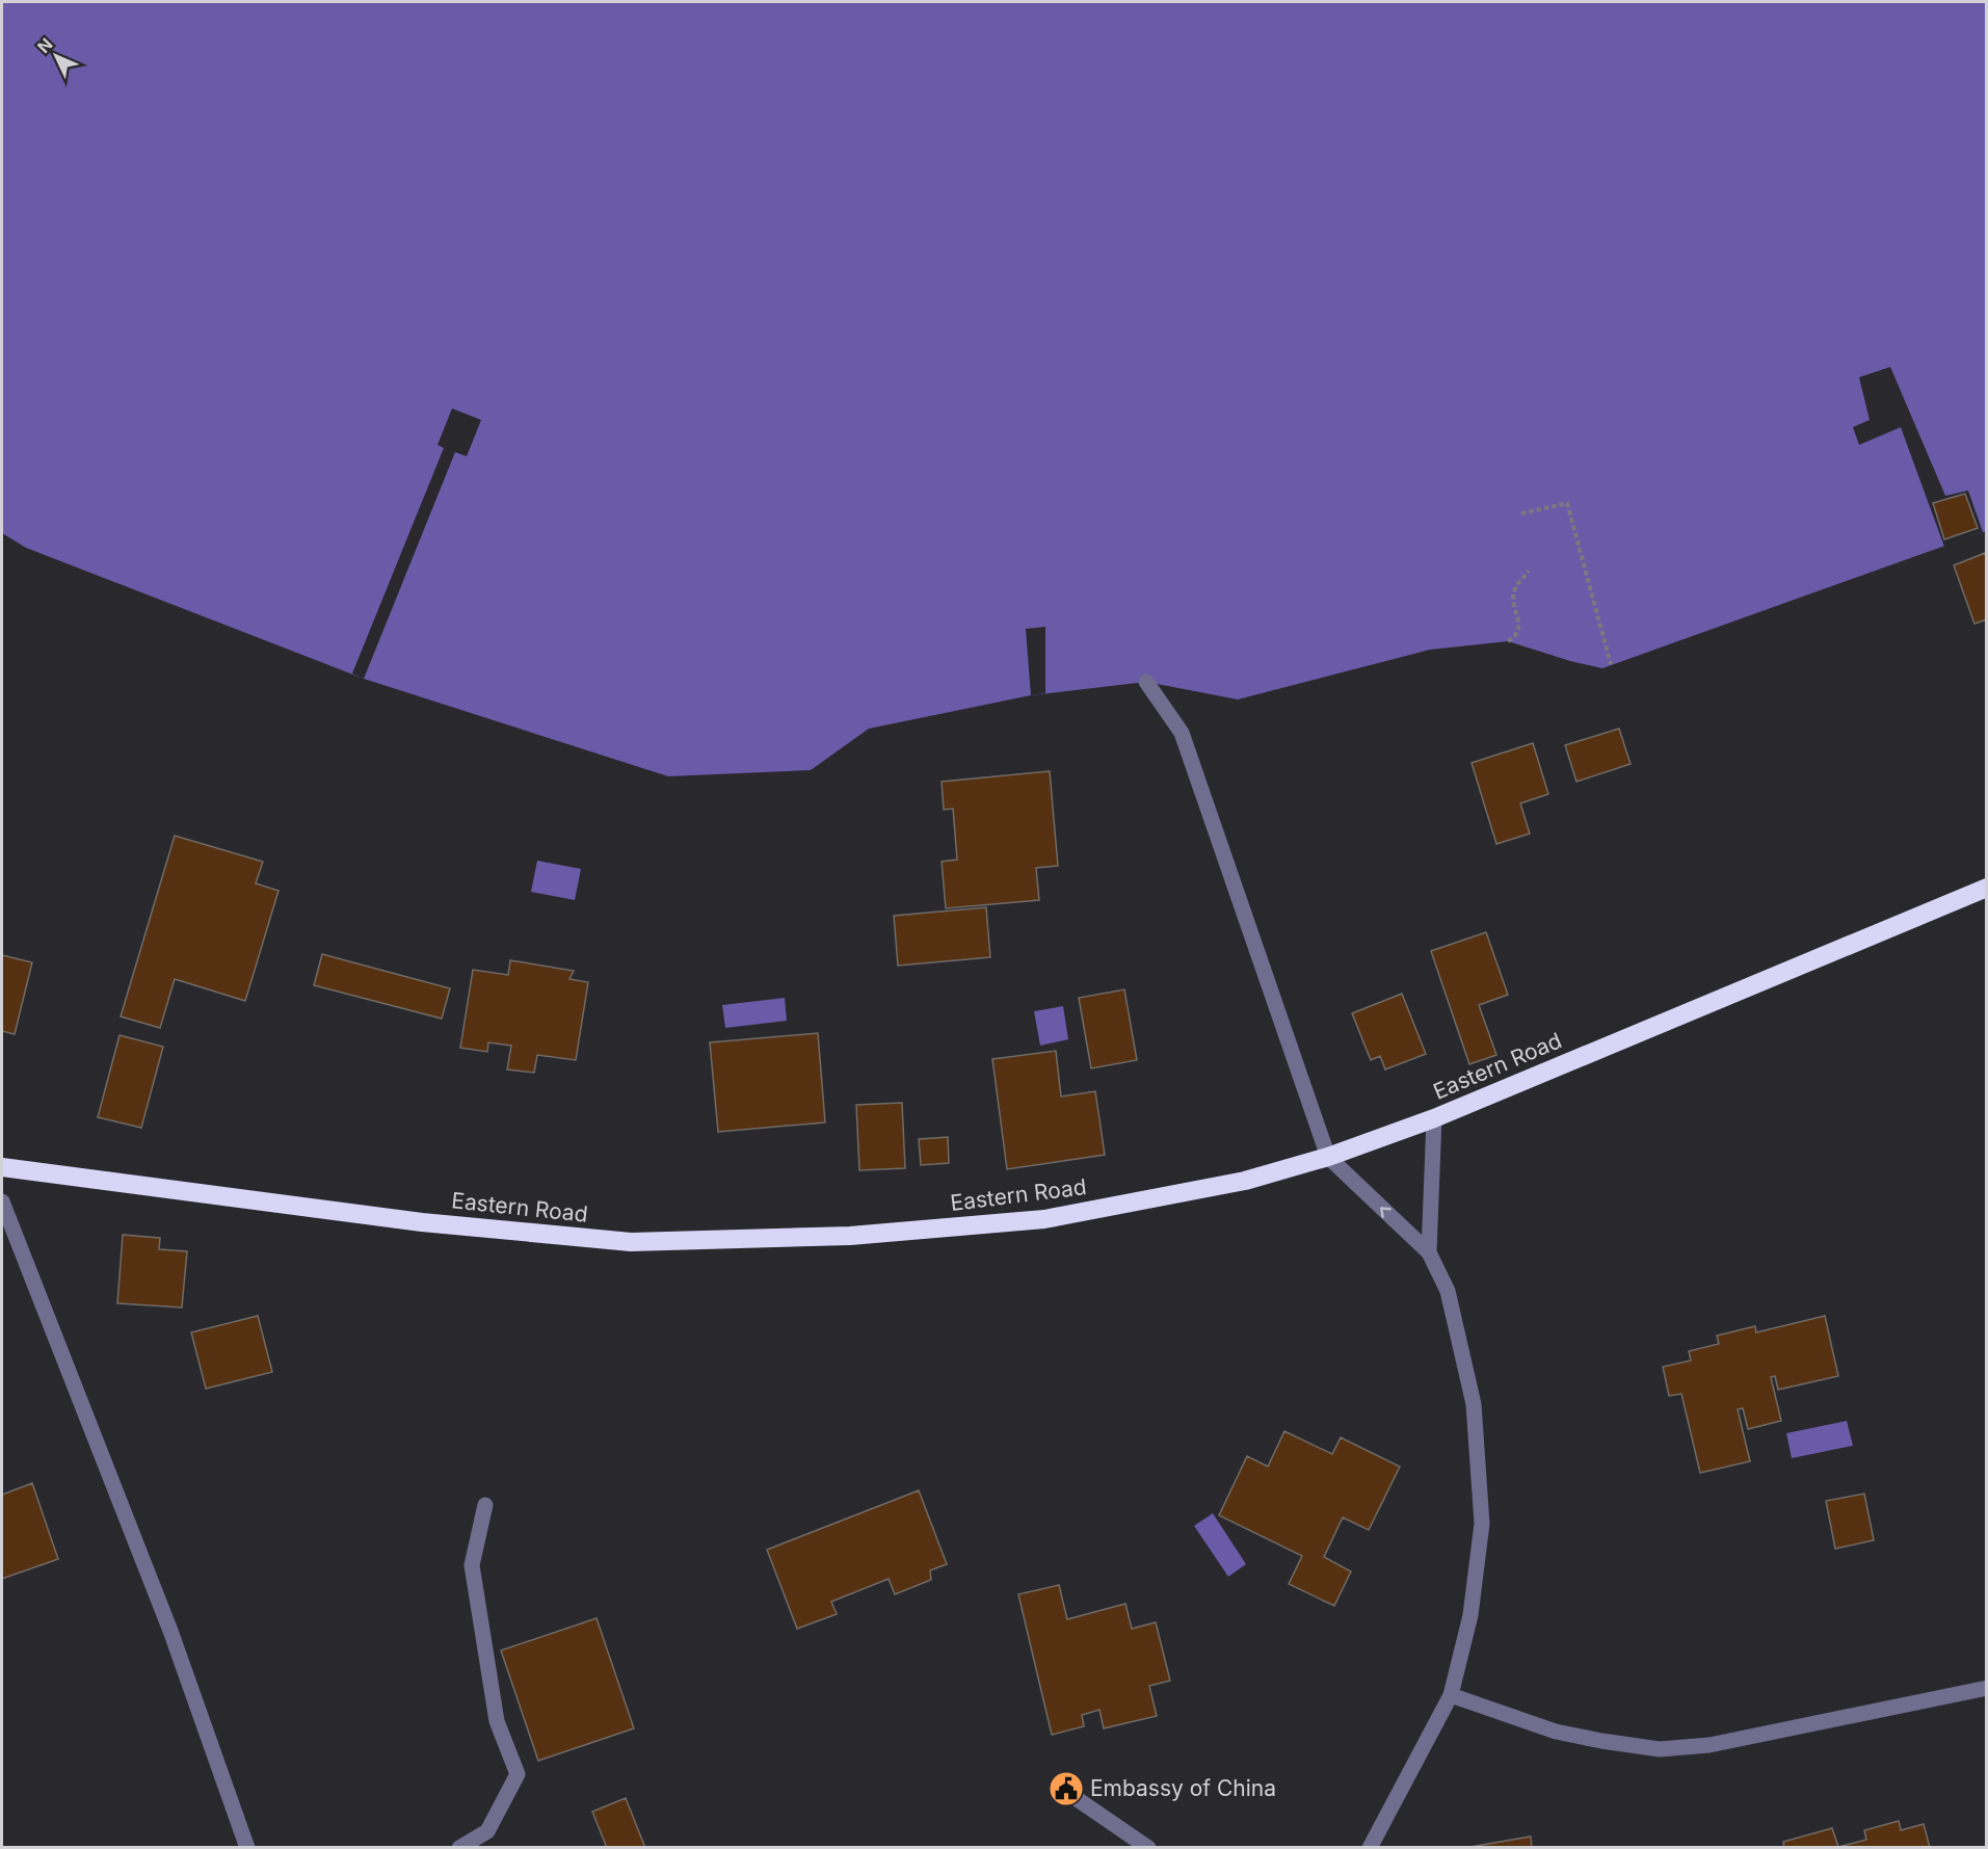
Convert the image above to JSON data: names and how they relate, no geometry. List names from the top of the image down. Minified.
{"streets":{"highway":["Eastern Road"]},"places":{"public building":["Embassy of China"]},"north":"top left"}
